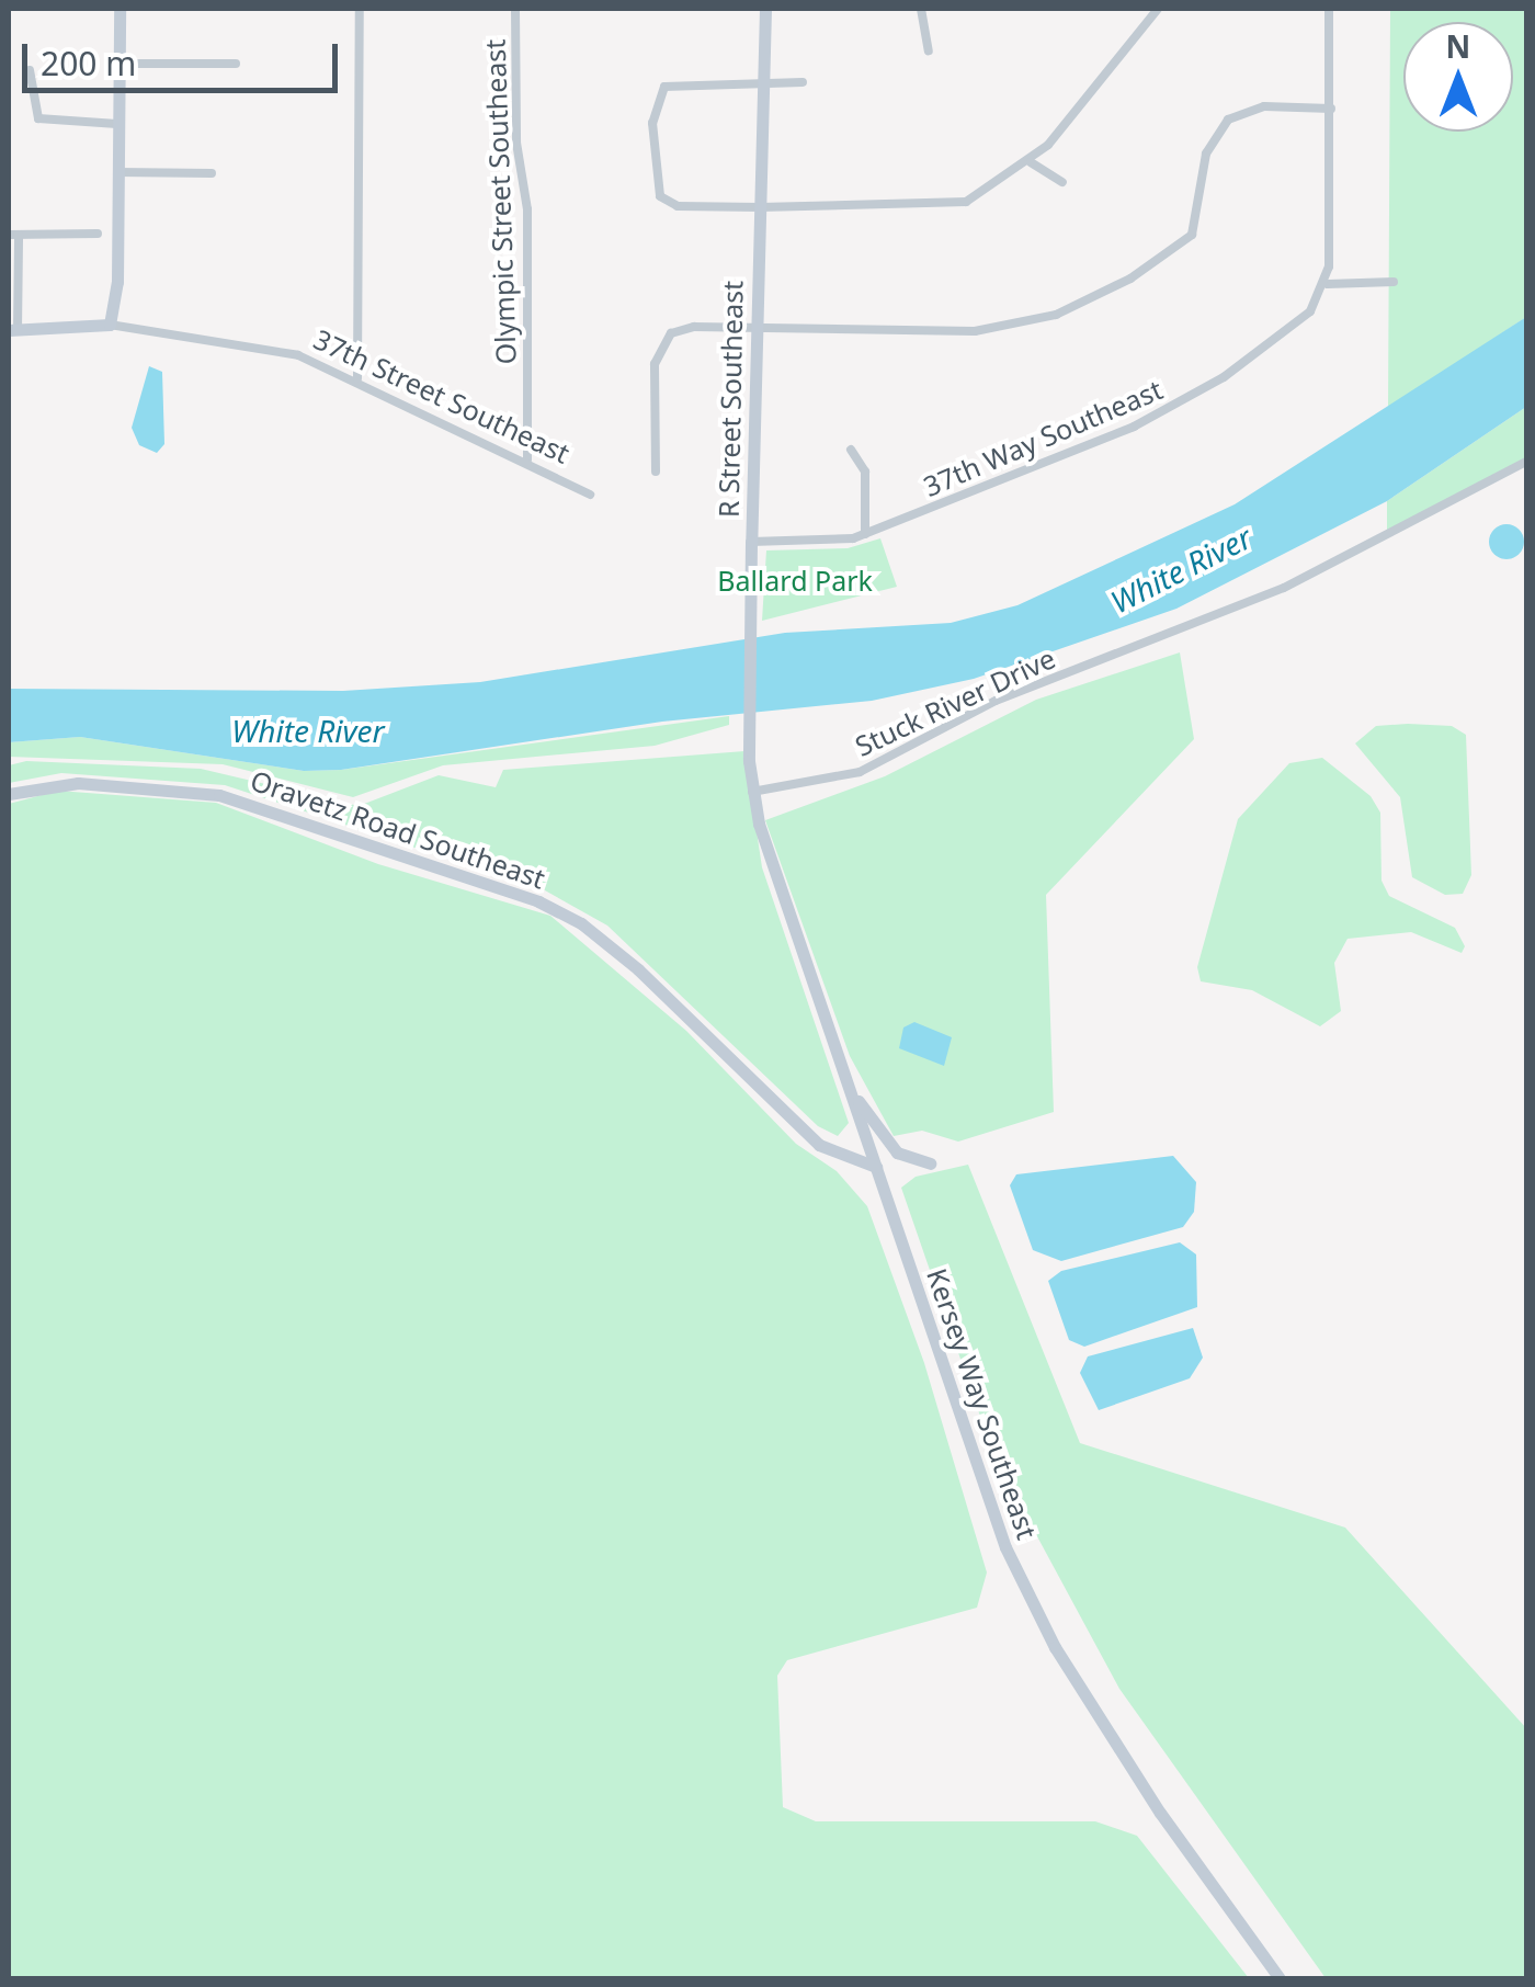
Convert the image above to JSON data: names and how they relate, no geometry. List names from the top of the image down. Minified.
{"streets":{"street":["Olympic Street Southeast","37th Street Southeast","R Street Southeast","37th Way Southeast","Stuck River Drive","Oravetz Road Southeast","Kersey Way Southeast"]},"crossings":[["Olympic Street Southeast","37th Street Southeast"],["R Street Southeast","Stuck River Drive"],["R Street Southeast","Kersey Way Southeast"],["Stuck River Drive","Kersey Way Southeast"],["Oravetz Road Southeast","Kersey Way Southeast"]],"water":["White River"],"parks":["Ballard Park"],"scale_bar":"200 m","north":"top"}
